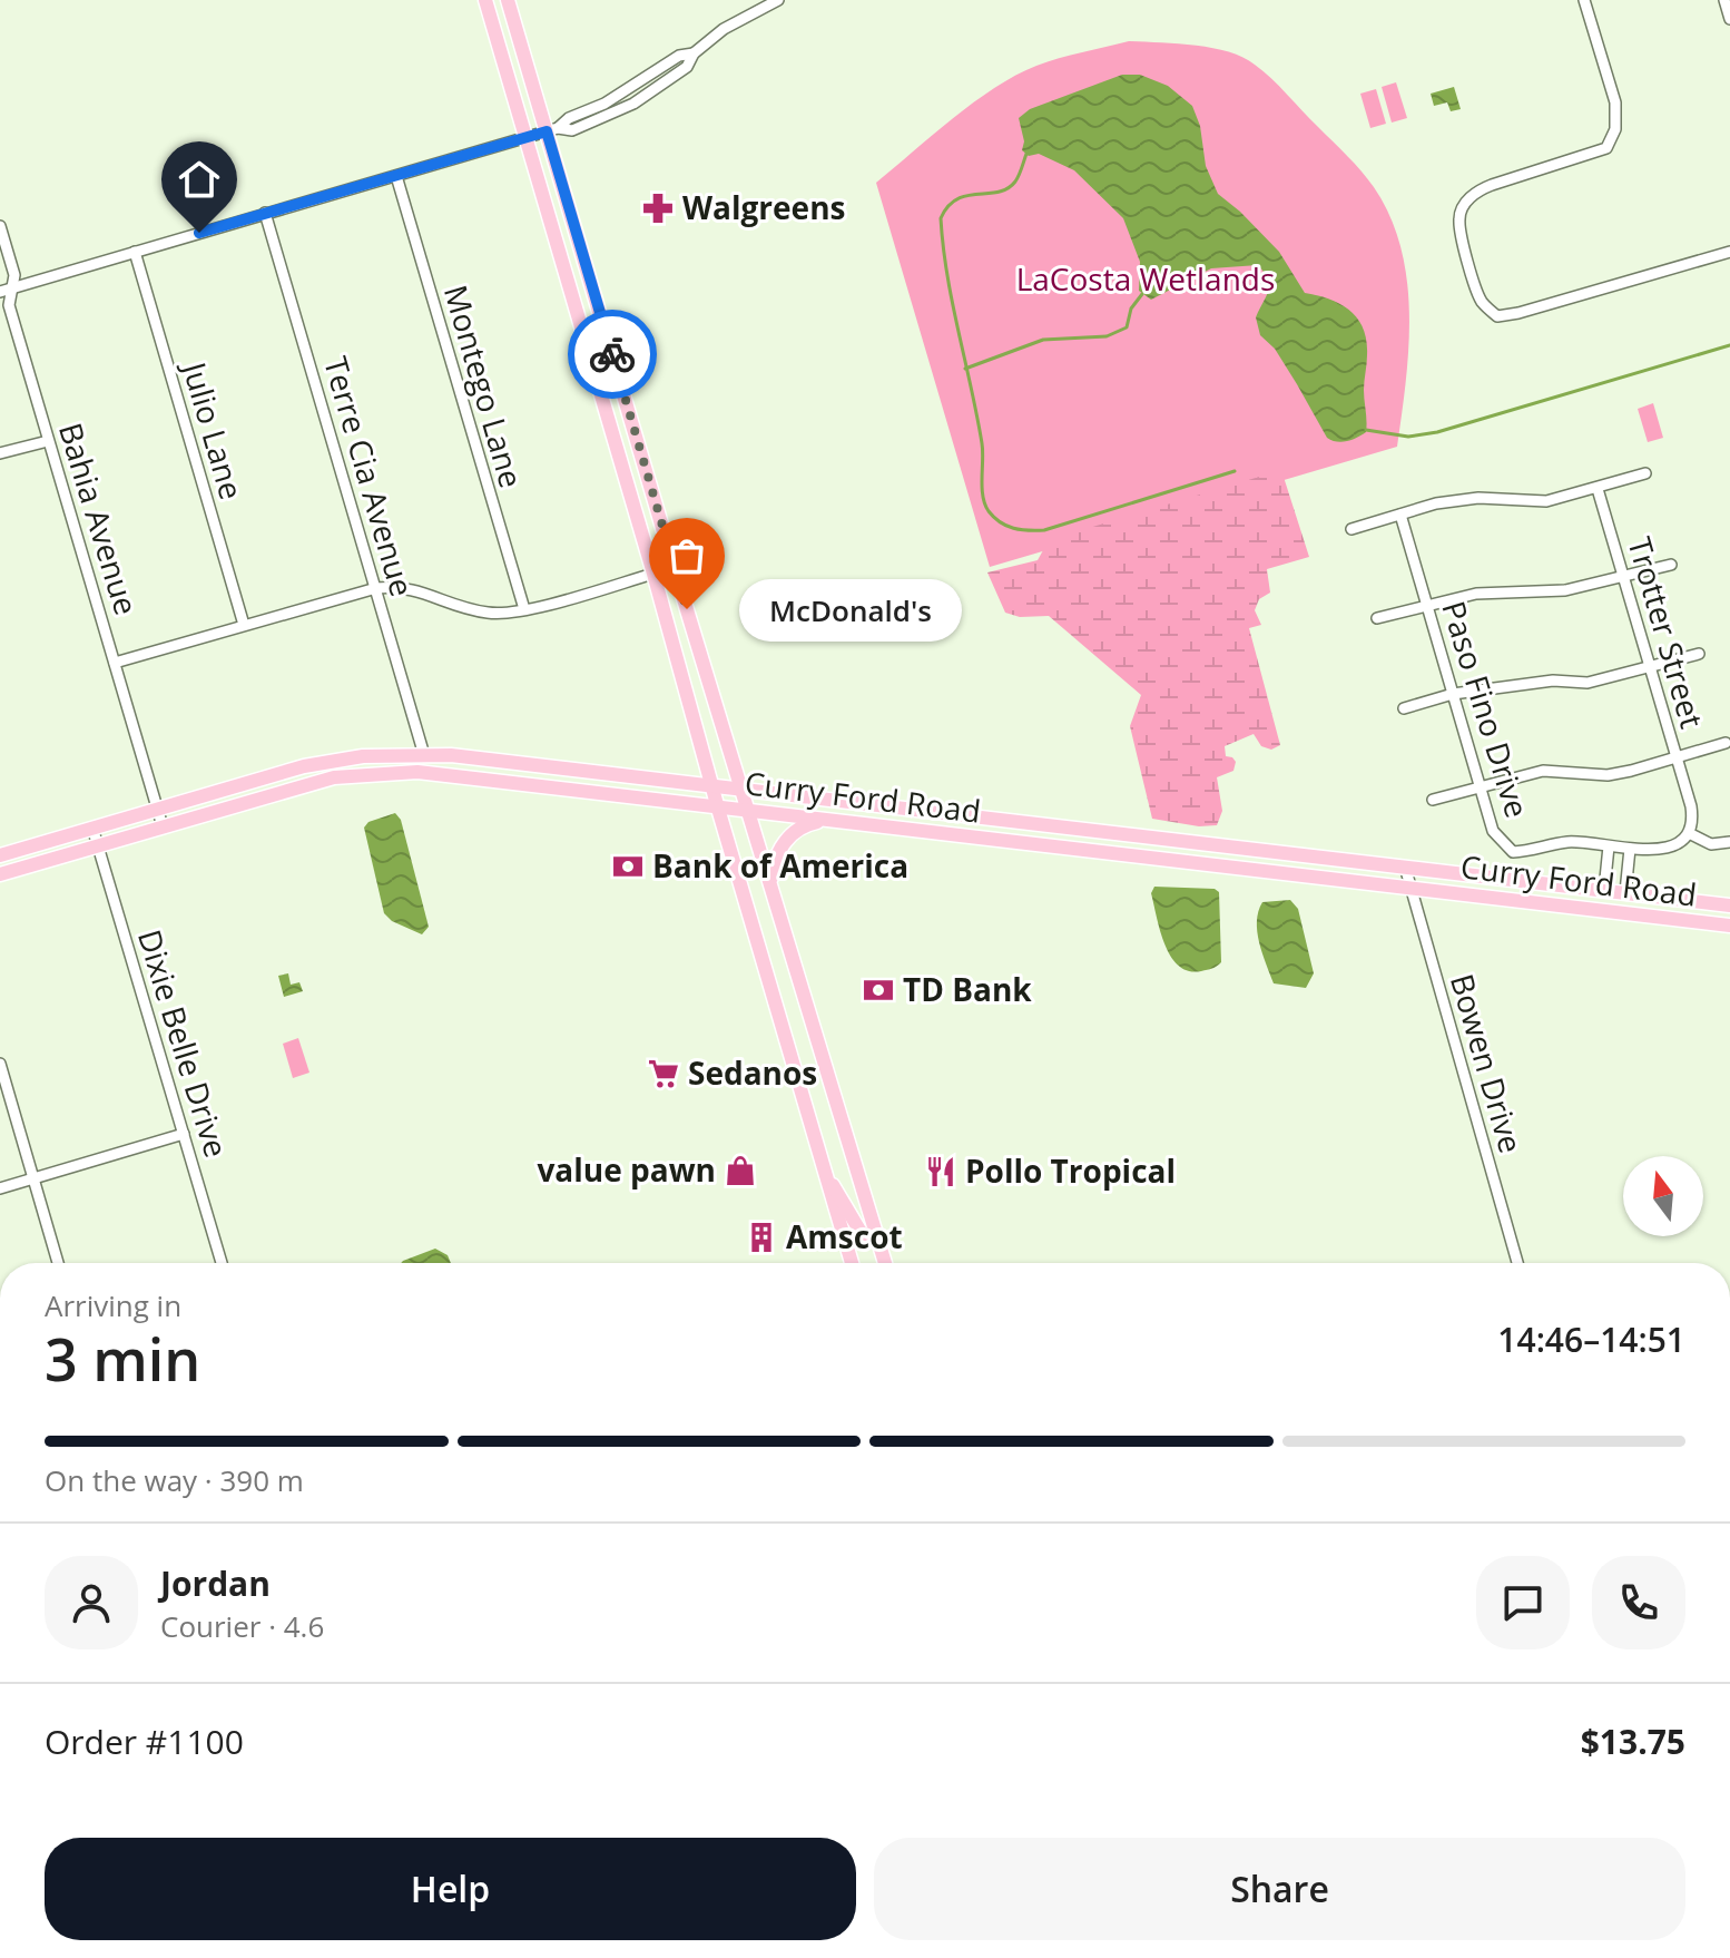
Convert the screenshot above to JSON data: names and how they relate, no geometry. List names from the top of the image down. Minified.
{"streets":{"main road":["Curry Ford Road"],"street":["Montego Lane","Julio Lane","Terre Cia Avenue","Bahia Avenue","Trotter Street","Paso Fino Drive","Dixie Belle Drive","Bowen Drive"]},"crossings":[["Terre Cia Avenue","Curry Ford Road"],["Bahia Avenue","Curry Ford Road"],["Curry Ford Road","Dixie Belle Drive"],["Curry Ford Road","Bowen Drive"]],"parks":["LaCosta Wetlands"],"places":{"pharmacy":["Walgreens"],"other":["McDonald's"],"bank":["Bank of America","TD Bank"],"supermarket":["Sedanos"],"shop":["value pawn"],"restaurant":["Pollo Tropical"],"building":["Amscot"]},"north":"top","page":{"bubble":"McDonald's","heading":["3 min","Arriving in","14:46–14:51"],"panel":["Jordan","Courier · 4.6","Order #1100","$13.75"],"bar":"On the way · 390 m","buttons":["Help","Share"]}}
